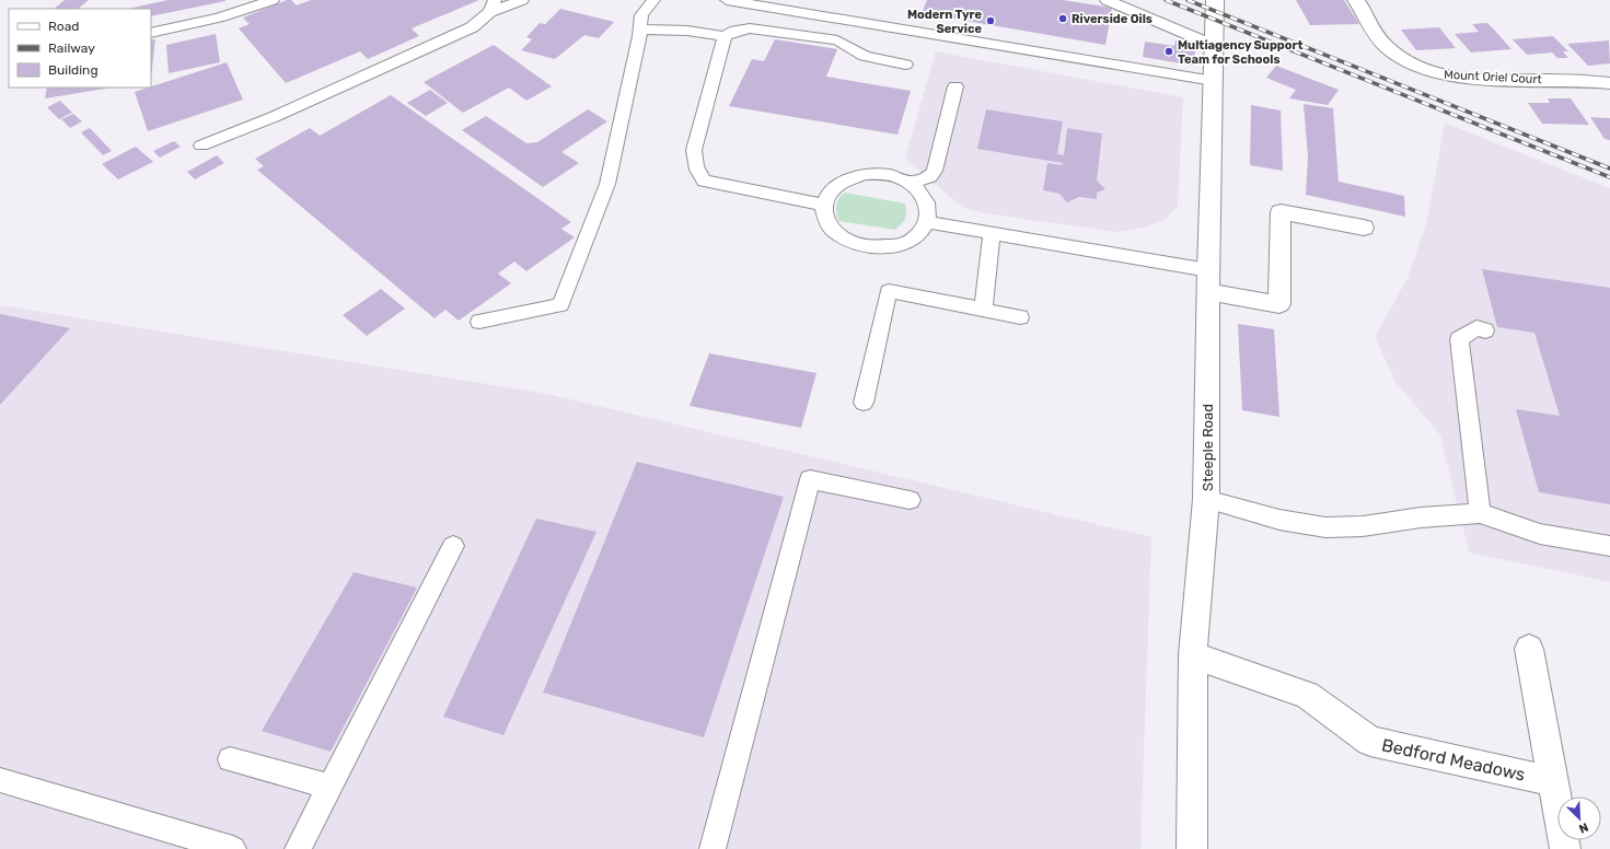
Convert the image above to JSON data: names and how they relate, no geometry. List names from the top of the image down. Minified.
{"streets":{"street":["Mount Oriel Court","Steeple Road","Bedford Meadows"]},"crossings":[["Steeple Road","Bedford Meadows"]],"places":["Riverside Oils","Modern Tyre Service","Multiagency Support Team for Schools"],"legend":["Road","Railway","Building"],"north":"bottom right"}
